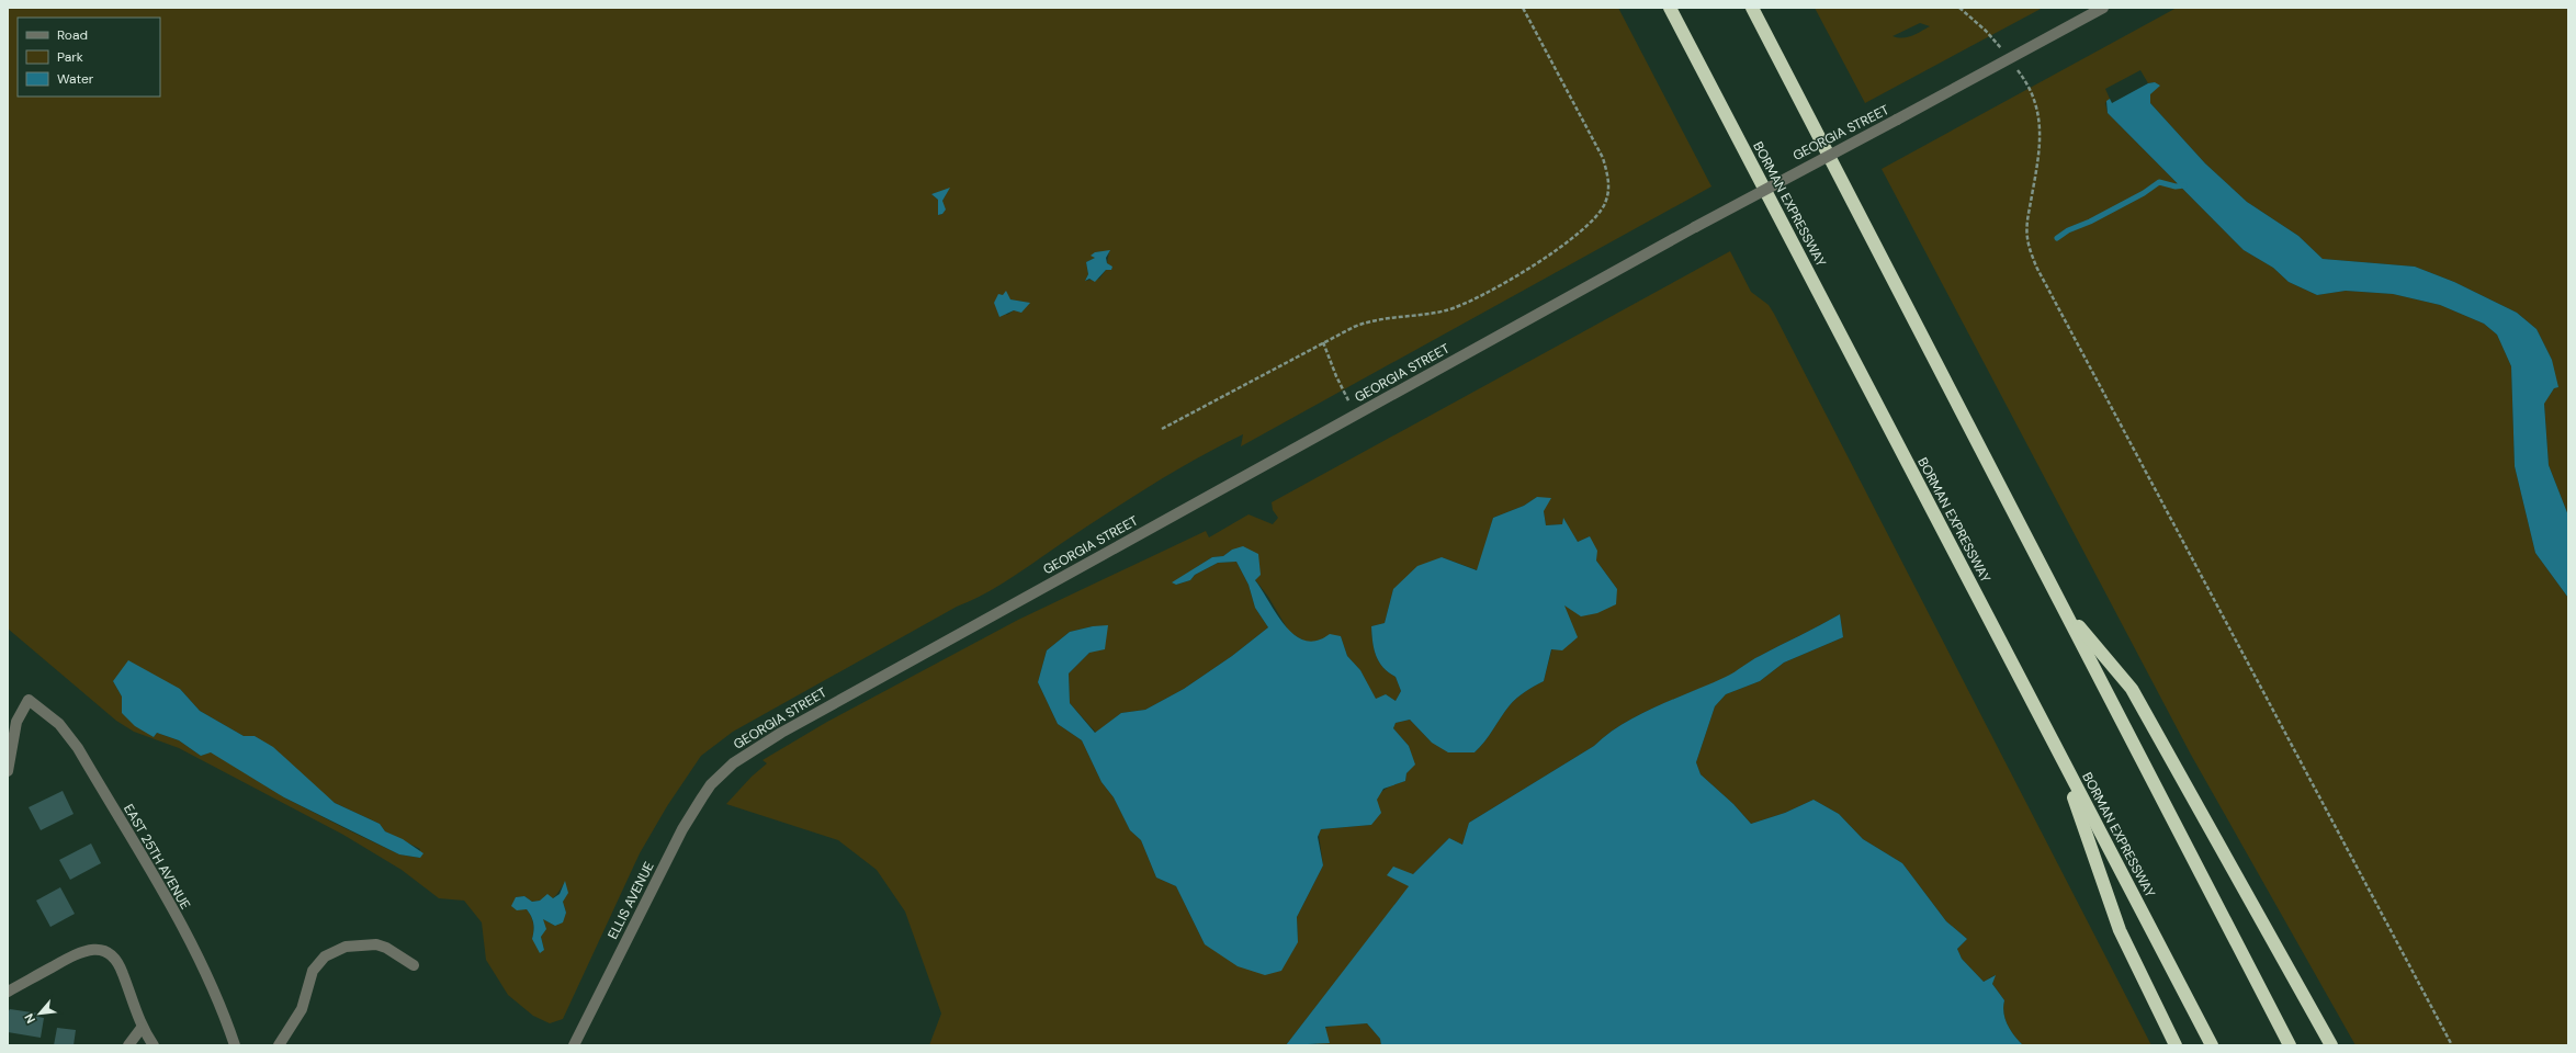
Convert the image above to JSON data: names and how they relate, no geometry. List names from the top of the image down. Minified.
{"streets":{"highway":["BORMAN EXPRESSWAY"],"street":["GEORGIA STREET","EAST 25TH AVENUE","ELLIS AVENUE"]},"crossings":[["GEORGIA STREET","ELLIS AVENUE"]],"legend":["Road","Park","Water"],"north":"bottom left"}
